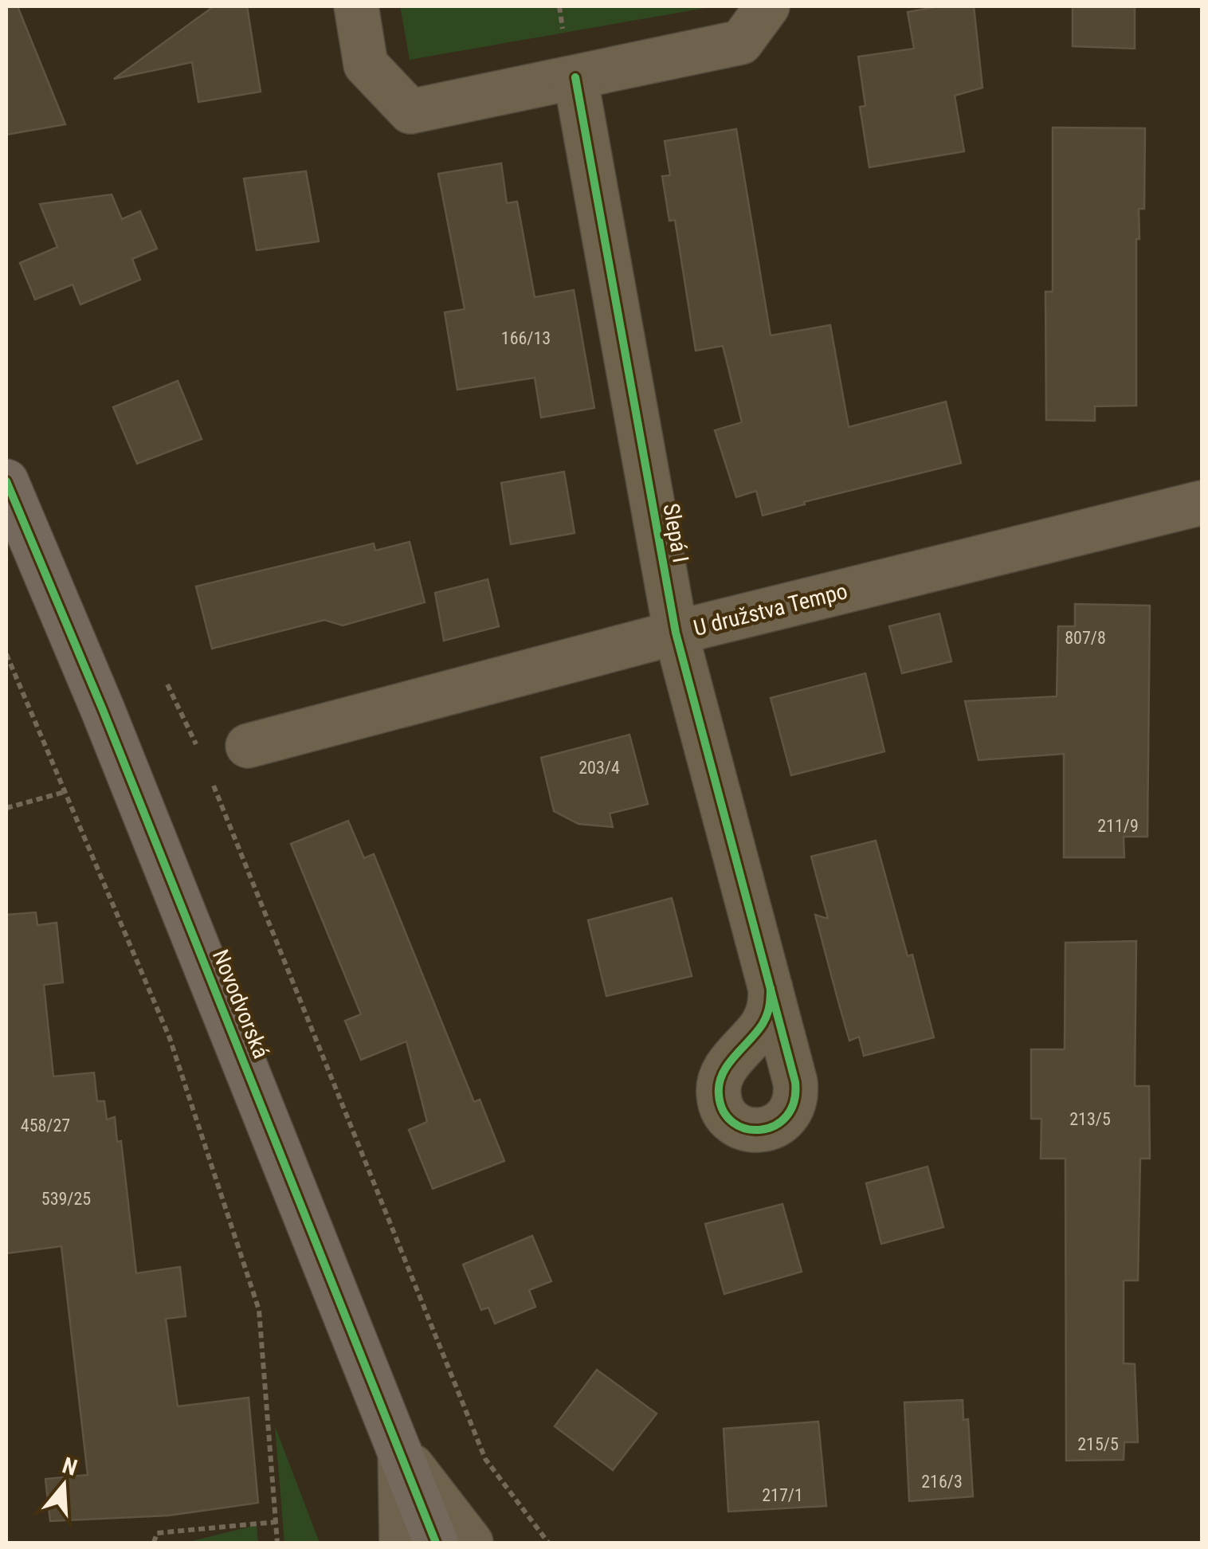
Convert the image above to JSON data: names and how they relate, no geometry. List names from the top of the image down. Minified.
{"streets":{"main road":["Novodvorská"],"street":["Slepá I","U družstva Tempo"]},"crossings":[["Slepá I","U družstva Tempo"]],"house_numbers":["166/13","807/8","203/4","211/9","213/5","458/27","539/25","215/5","216/3","217/1"],"north":"top"}
